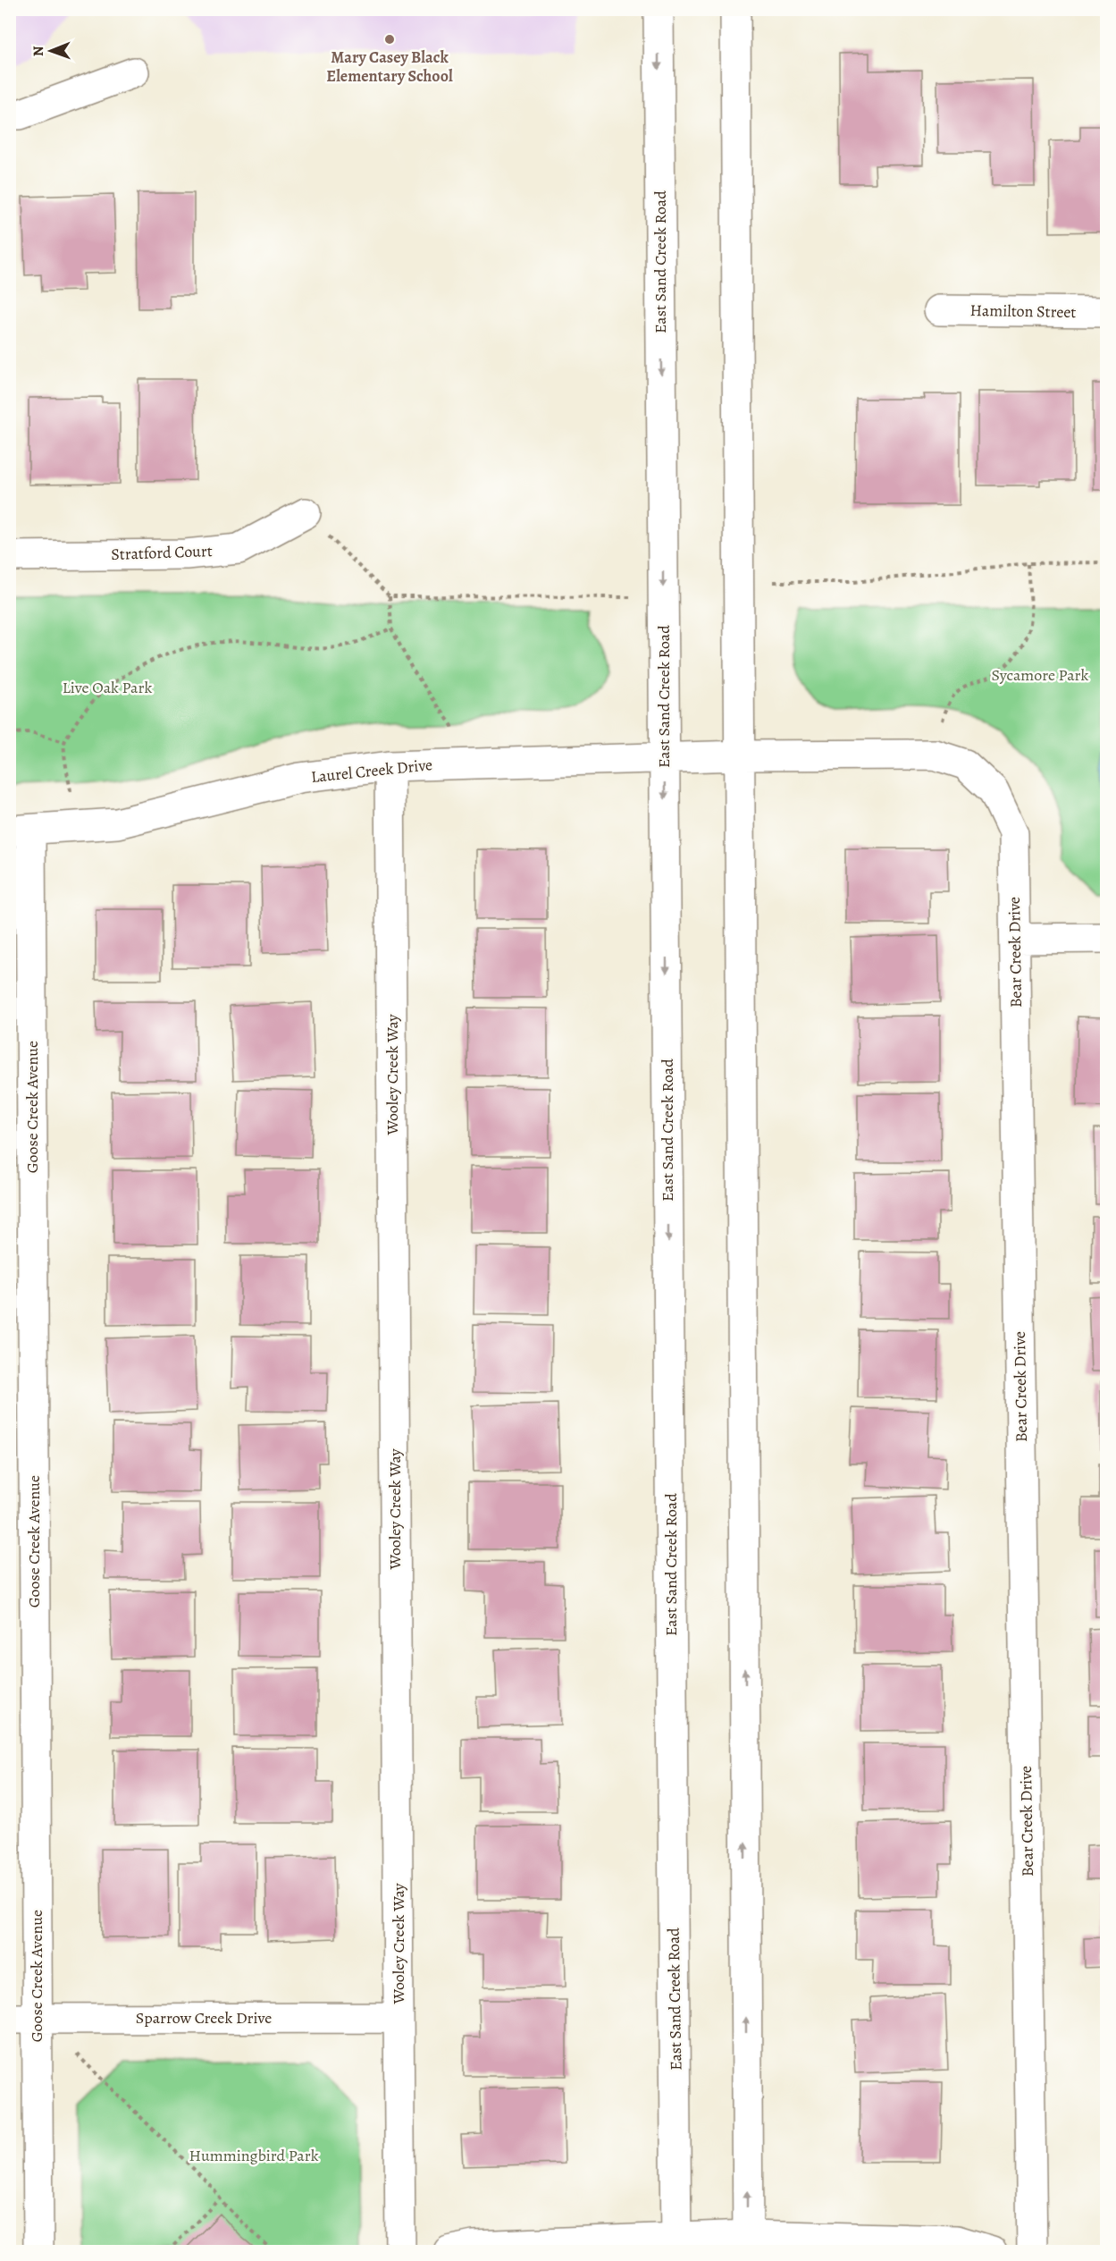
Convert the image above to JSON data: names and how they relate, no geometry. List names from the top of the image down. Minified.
{"streets":{"street":["East Sand Creek Road","Hamilton Street","Stratford Court","Laurel Creek Drive","Bear Creek Drive","Wooley Creek Way","Goose Creek Avenue","Sparrow Creek Drive"]},"crossings":[["East Sand Creek Road","Laurel Creek Drive"],["Laurel Creek Drive","Bear Creek Drive"],["Laurel Creek Drive","Wooley Creek Way"],["Laurel Creek Drive","Goose Creek Avenue"],["Wooley Creek Way","Sparrow Creek Drive"],["Goose Creek Avenue","Sparrow Creek Drive"]],"parks":["Sycamore Park","Live Oak Park","Hummingbird Park"],"places":["Mary Casey Black Elementary School"],"north":"left"}
